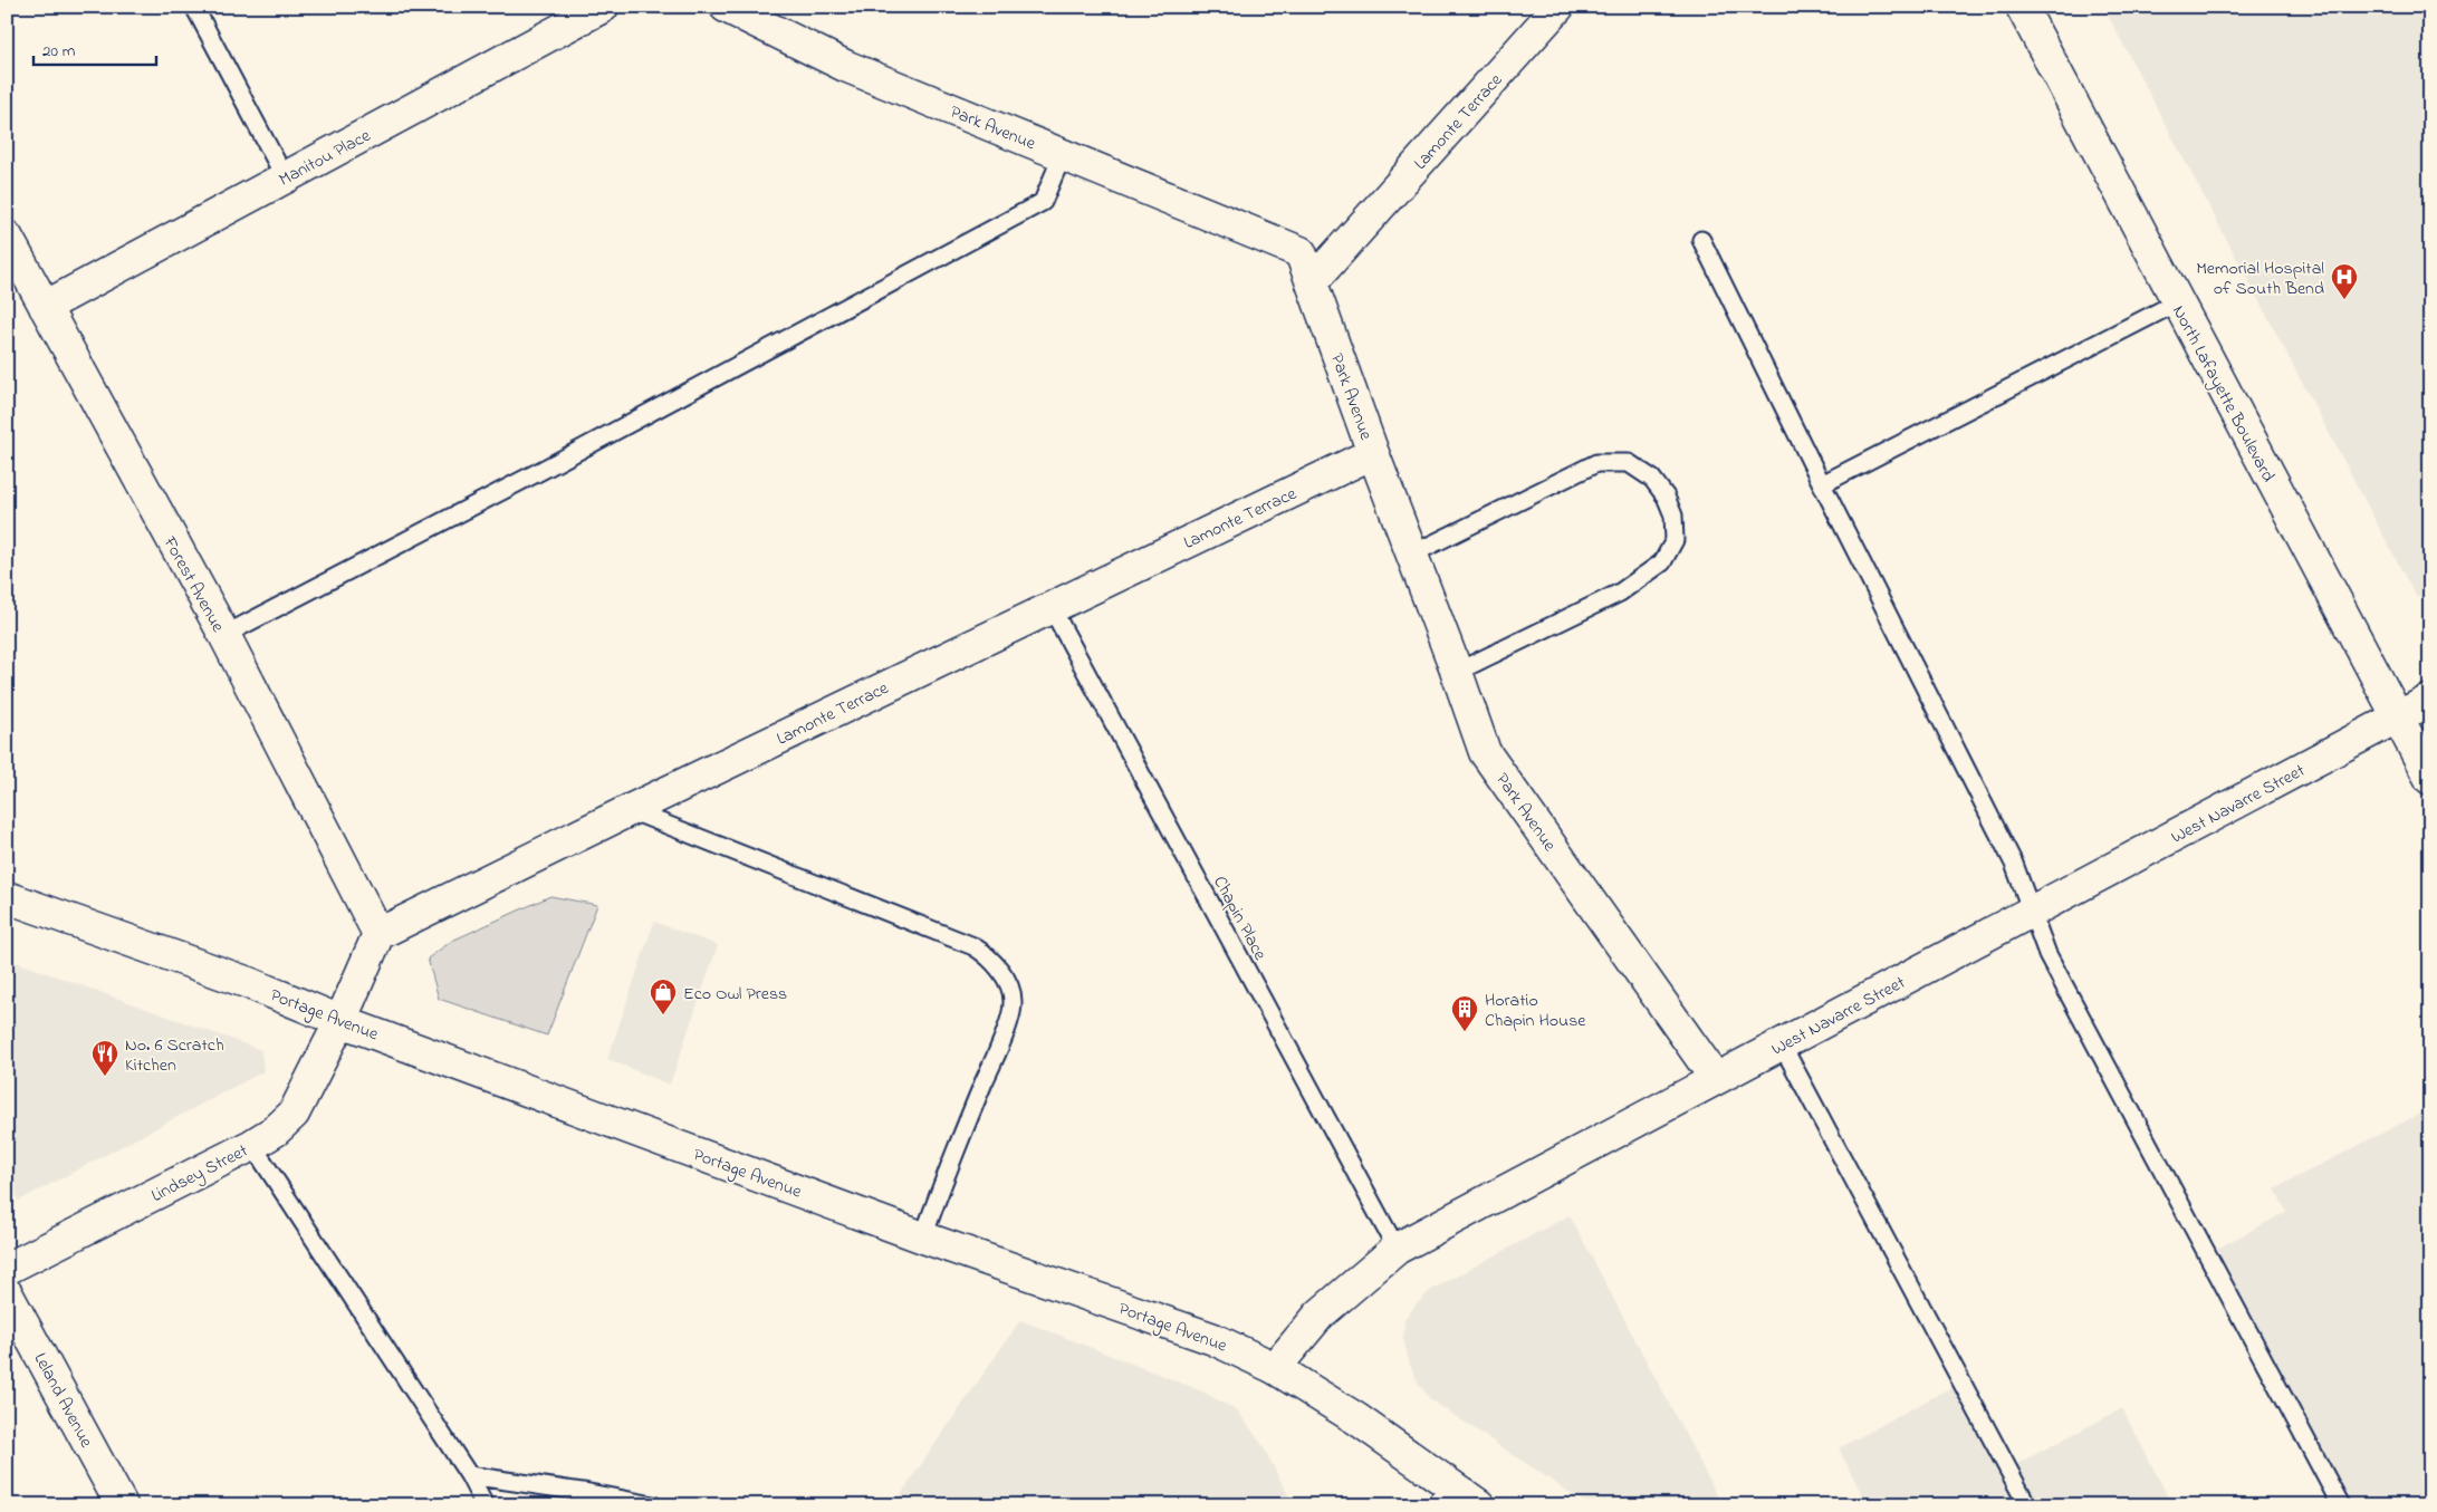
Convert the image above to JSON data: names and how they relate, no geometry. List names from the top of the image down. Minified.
{"streets":{"street":["Lamonte Terrace","Park Avenue","Manitou Place","North Lafayette Boulevard","Forest Avenue","West Navarre Street","Portage Avenue","Lindsey Street","Leland Avenue"],"lane":["Chapin Place"]},"crossings":[["Lamonte Terrace","Park Avenue"],["Lamonte Terrace","Forest Avenue"],["Lamonte Terrace","Chapin Place"],["Park Avenue","West Navarre Street"],["Manitou Place","Forest Avenue"],["North Lafayette Boulevard","West Navarre Street"],["West Navarre Street","Chapin Place"],["West Navarre Street","Portage Avenue"],["Portage Avenue","Lindsey Street"]],"places":{"hospital":["Memorial Hospital of South Bend"],"shop":["Eco Owl Press"],"building":["Horatio Chapin House"],"restaurant":["No. 6 Scratch Kitchen"]},"scale_bar":"20 m"}
